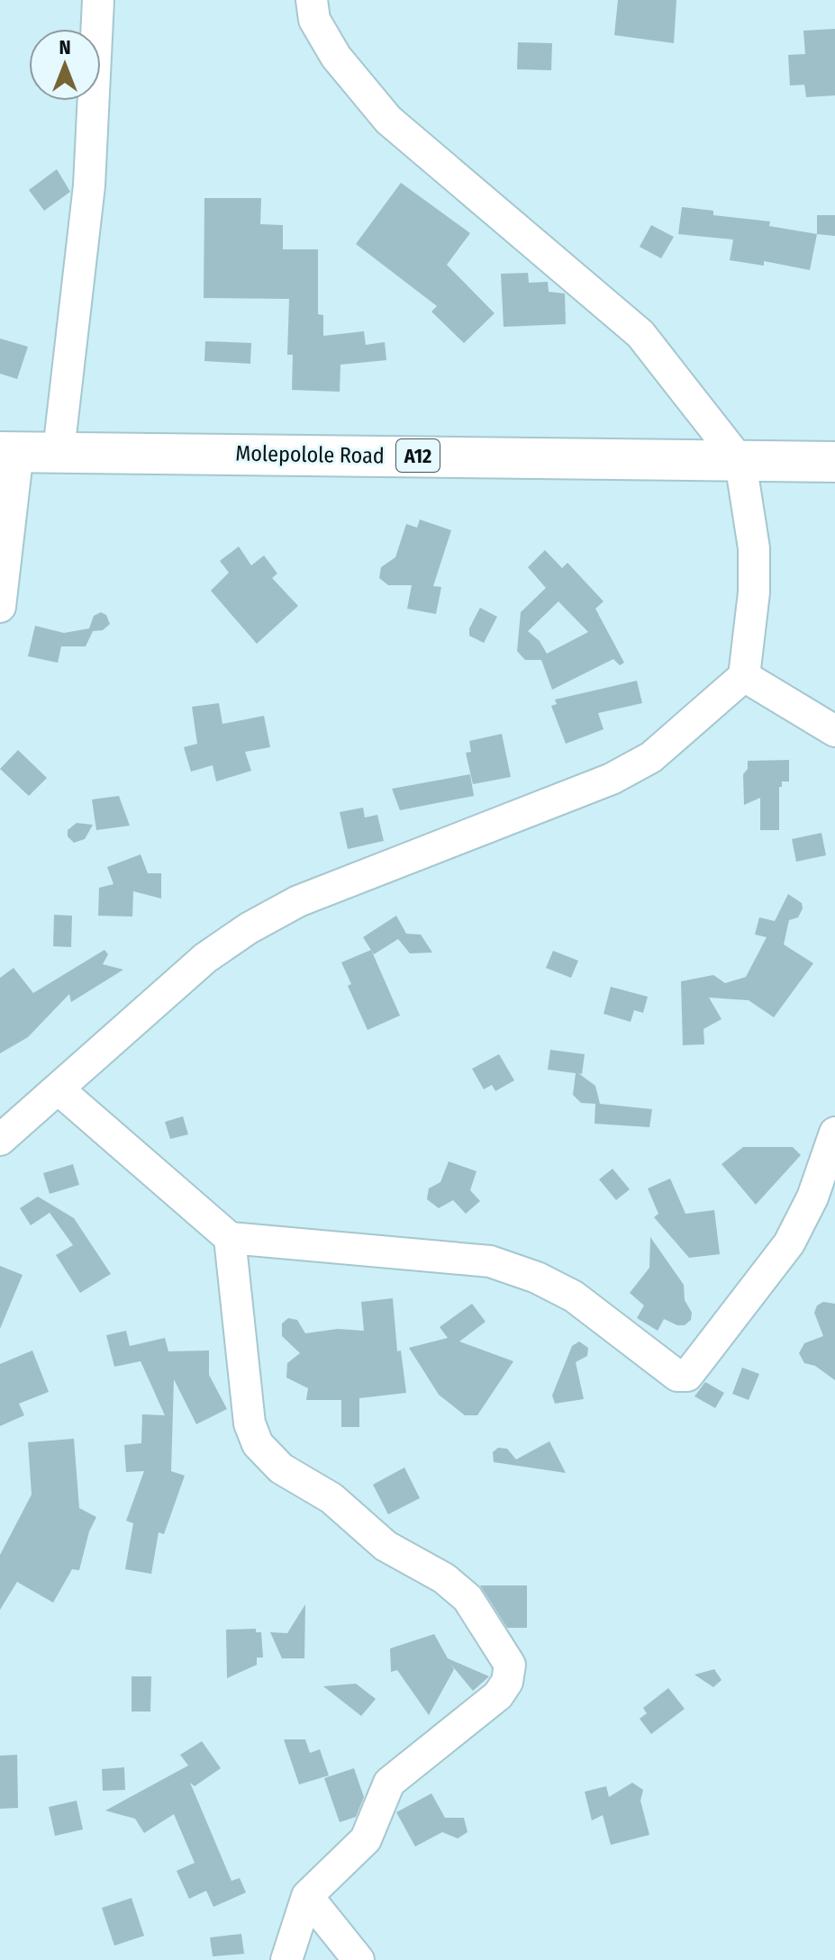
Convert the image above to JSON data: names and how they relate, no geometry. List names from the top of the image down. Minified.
{"streets":{"main road":["Molepolole Road","A12"]},"north":"top"}
